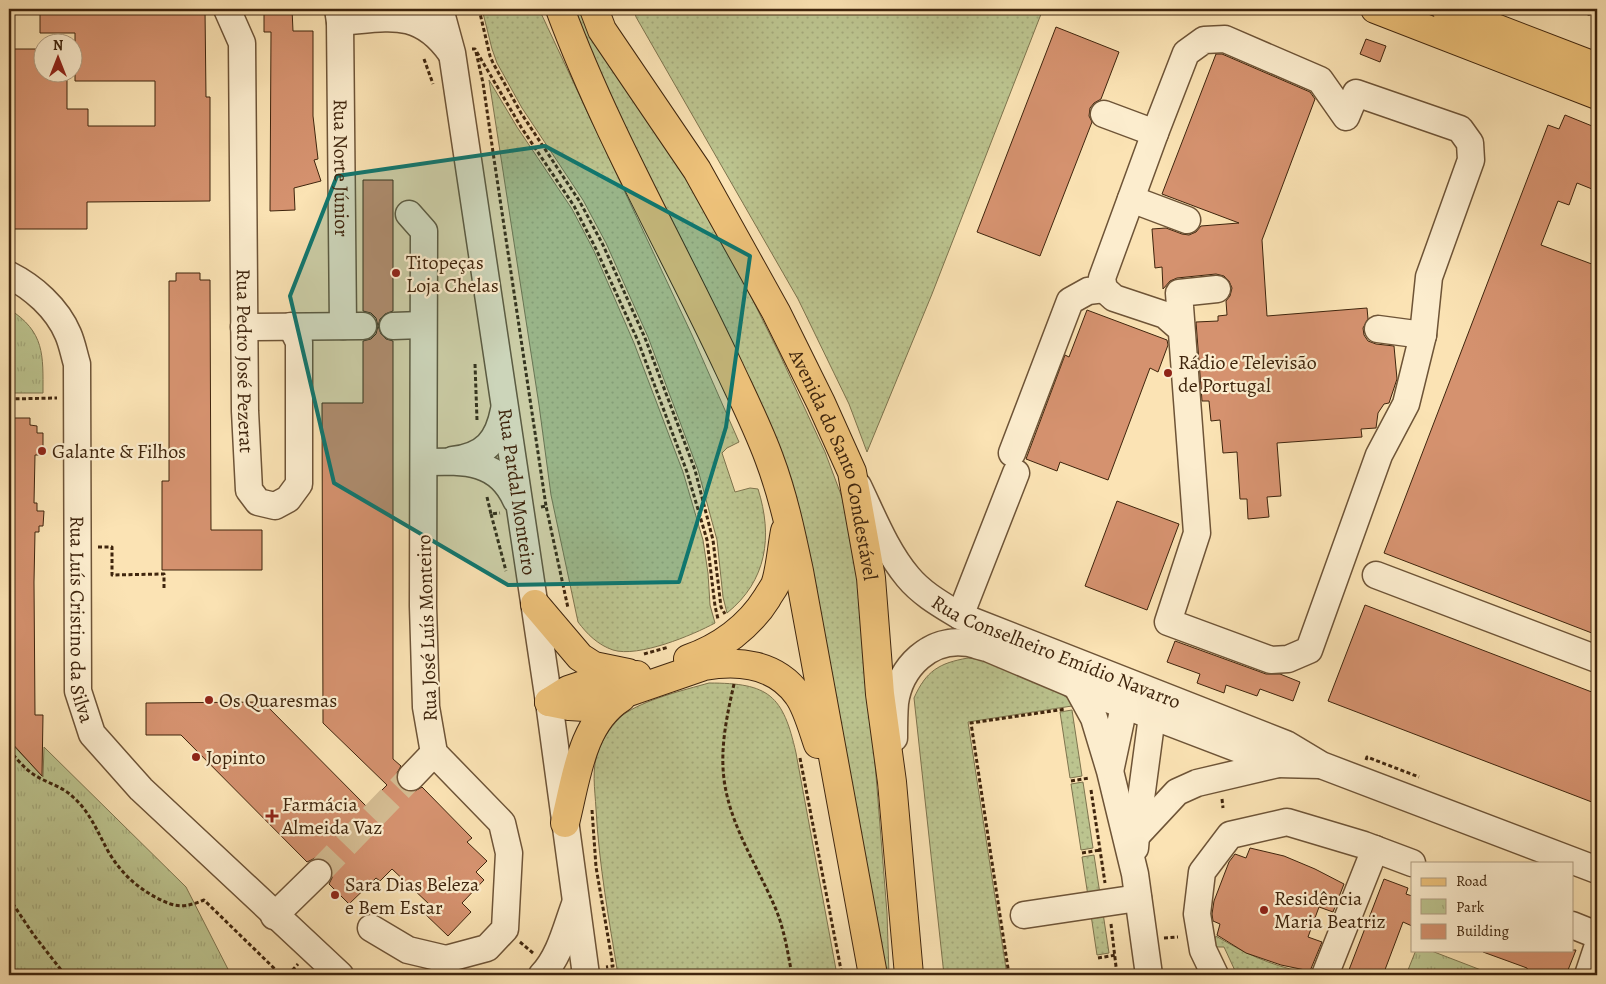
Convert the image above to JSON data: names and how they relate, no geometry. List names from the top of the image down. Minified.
{"streets":{"main road":["Avenida do Santo Condestável"],"street":["Rua Norte Júnior","Rua Pedro José Pezerat","Rua Pardal Monteiro","Rua Luís Cristino da Silva","Rua José Luís Monteiro","Rua Conselheiro Emídio Navarro"]},"crossings":[["Rua Norte Júnior","Rua Pedro José Pezerat"],["Avenida do Santo Condestável","Rua Conselheiro Emídio Navarro"]],"places":{"other":["Titopeças Loja Chelas","Rádio e Televisão de Portugal","Galante & Filhos","Os Quaresmas","Jopinto","Sara Dias Beleza e Bem Estar","Residência Maria Beatriz"],"health":["Farmácia Almeida Vaz"]},"legend":["Road","Park","Building"],"north":"top"}
